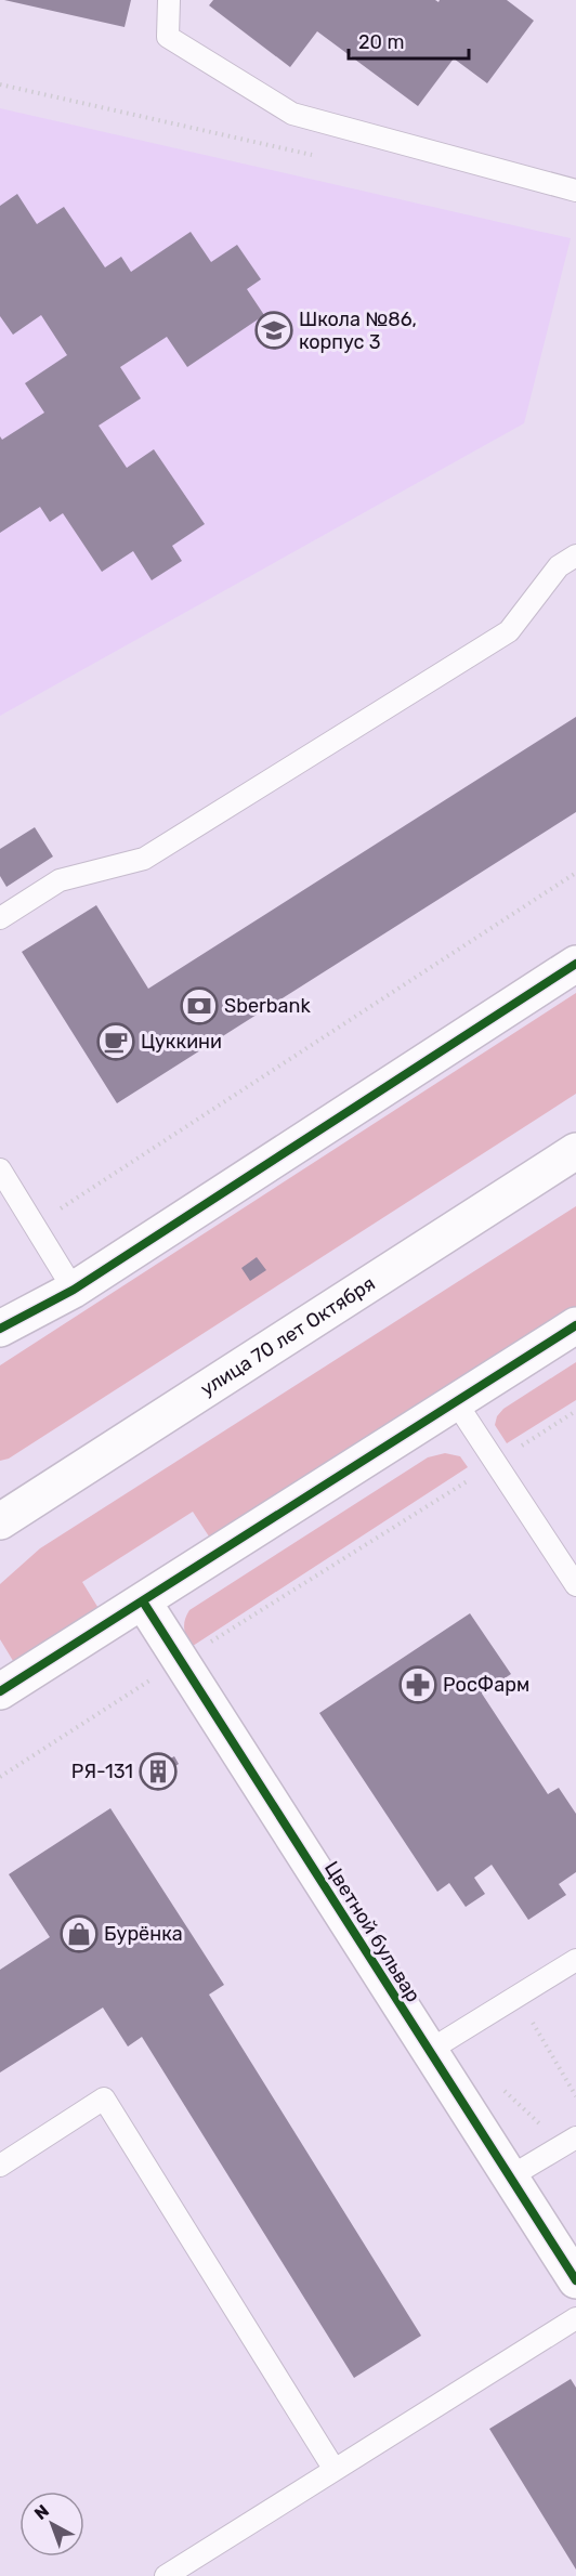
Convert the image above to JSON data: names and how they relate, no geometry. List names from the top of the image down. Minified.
{"streets":{"street":["улица 70 лет Октября","Цветной бульвар"]},"places":{"school or university":["Школа №86, корпус 3"],"bank":["Sberbank"],"cafe":["Цуккини"],"pharmacy":["РосФарм"],"building":["РЯ-131"],"shop":["Бурёнка"]},"scale_bar":"20 m","north":"top left"}
